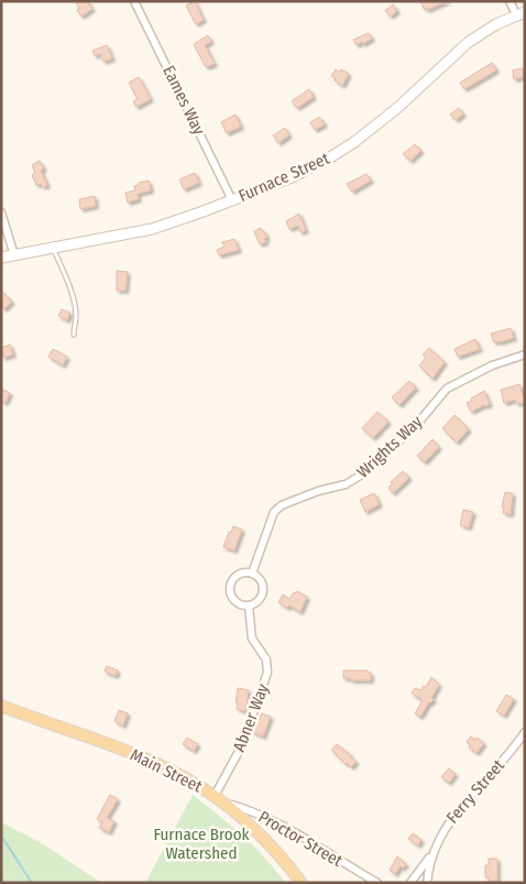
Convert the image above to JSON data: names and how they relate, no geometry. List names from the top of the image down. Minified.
{"streets":{"main road":["Furnace Street","Main Street"],"street":["Eames Way","Wrights Way","Abner Way","Ferry Street","Proctor Street"]},"crossings":[["Eames Way","Furnace Street"],["Wrights Way","Abner Way"],["Abner Way","Main Street"],["Abner Way","Proctor Street"],["Main Street","Proctor Street"]],"parks":["Furnace Brook Watershed"]}
